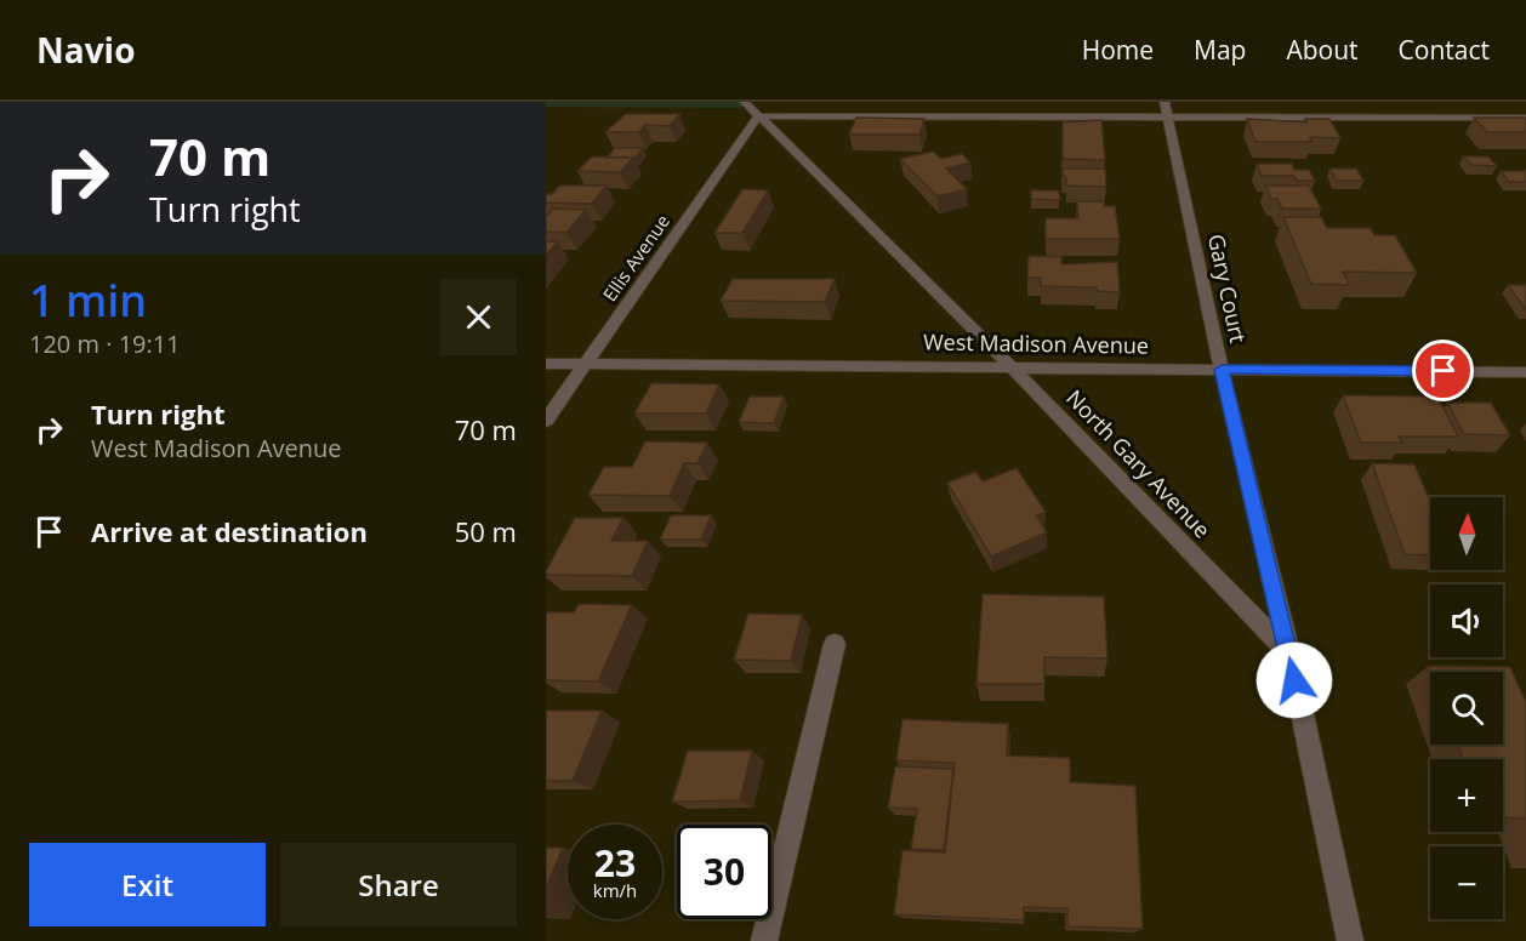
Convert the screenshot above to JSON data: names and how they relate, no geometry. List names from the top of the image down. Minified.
{"streets":{"street":["Ellis Avenue","Gary Court","West Madison Avenue","North Gary Avenue"]},"crossings":[["Ellis Avenue","West Madison Avenue"],["Ellis Avenue","North Gary Avenue"],["Gary Court","West Madison Avenue"],["Gary Court","North Gary Avenue"],["West Madison Avenue","North Gary Avenue"]],"north":"top","page":{"header":"Navio","nav":["Home","Map","About","Contact"],"turn":["70 m","Turn right"],"heading":["1 min","120 m · 19:11"],"list":[{"name":"Turn right","note":"West Madison Avenue","value":"70 m"},{"name":"Arrive at destination","value":"50 m"}],"map_buttons":["+","−"],"speed":"23 km/h","limit":"30","buttons":["Exit","Share"]}}
